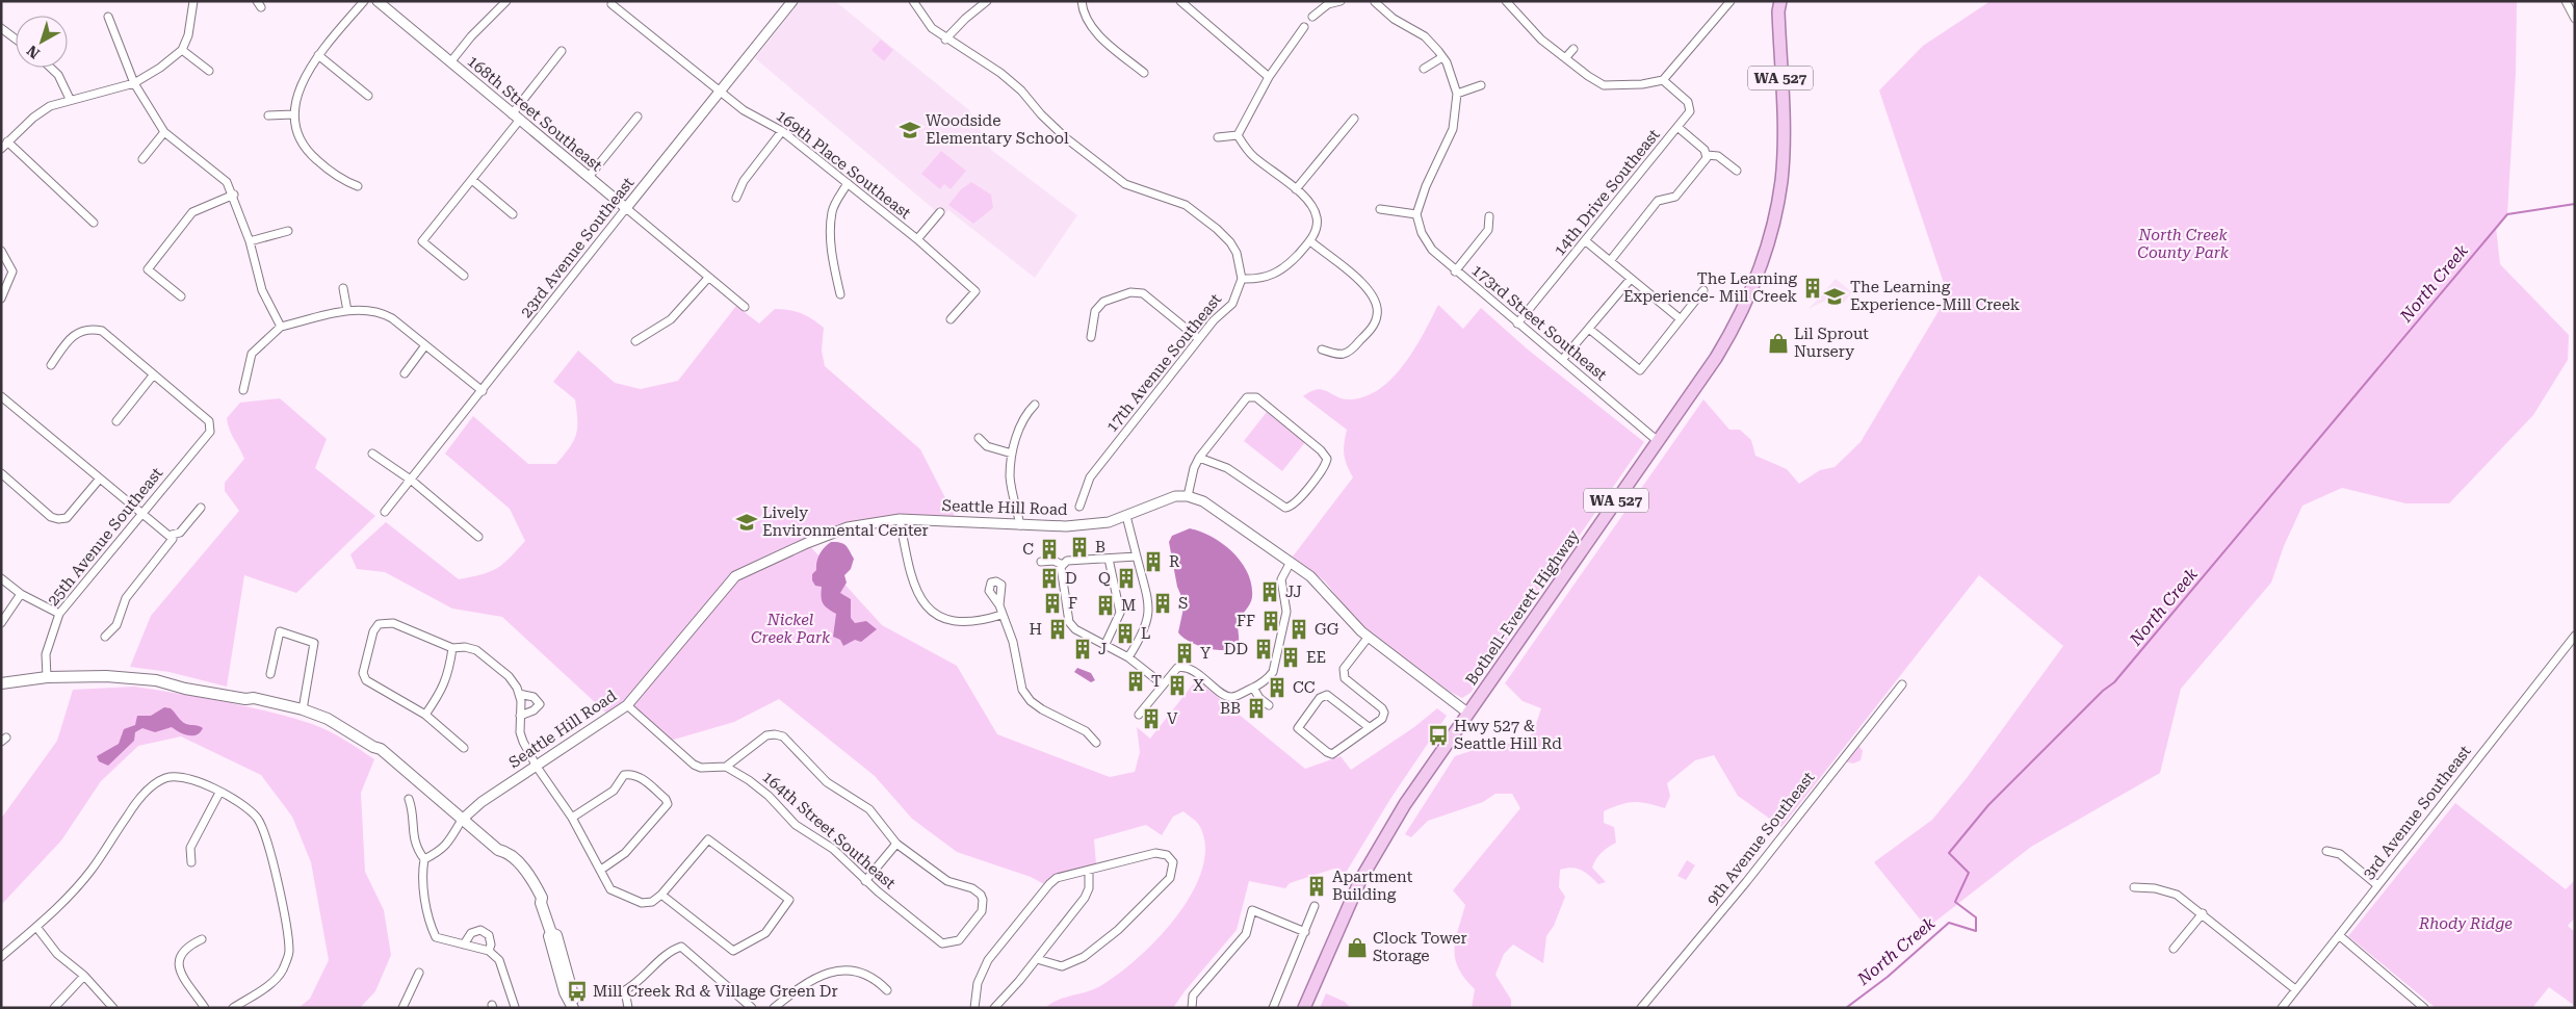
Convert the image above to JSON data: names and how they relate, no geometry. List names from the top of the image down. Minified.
{"streets":{"main road":["WA 527","Bothell-Everett Highway"],"street":["168th Street Southeast","169th Place Southeast","14th Drive Southeast","23rd Avenue Southeast","173rd Street Southeast","17th Avenue Southeast","Seattle Hill Road","25th Avenue Southeast","3rd Avenue Southeast","164th Street Southeast","9th Avenue Southeast"]},"crossings":[["168th Street Southeast","23rd Avenue Southeast"],["169th Place Southeast","23rd Avenue Southeast"],["14th Drive Southeast","173rd Street Southeast"],["173rd Street Southeast","Bothell-Everett Highway"],["Seattle Hill Road","Bothell-Everett Highway"]],"water":["North Creek"],"parks":["North Creek County Park","Nickel Creek Park","Rhody Ridge"],"places":{"school or university":["Woodside Elementary School","The Learning Experience-Mill Creek","Lively Environmental Center"],"building":["The Learning Experience- Mill Creek","B","C","R","D","Q","JJ","F","S","M","FF","H","GG","L","J","DD","Y","EE","T","X","CC","BB","V","Apartment Building"],"shop":["Lil Sprout Nursery","Clock Tower Storage"],"bus stop":["Hwy 527 & Seattle Hill Rd","Mill Creek Rd & Village Green Dr"]},"north":"bottom left"}
